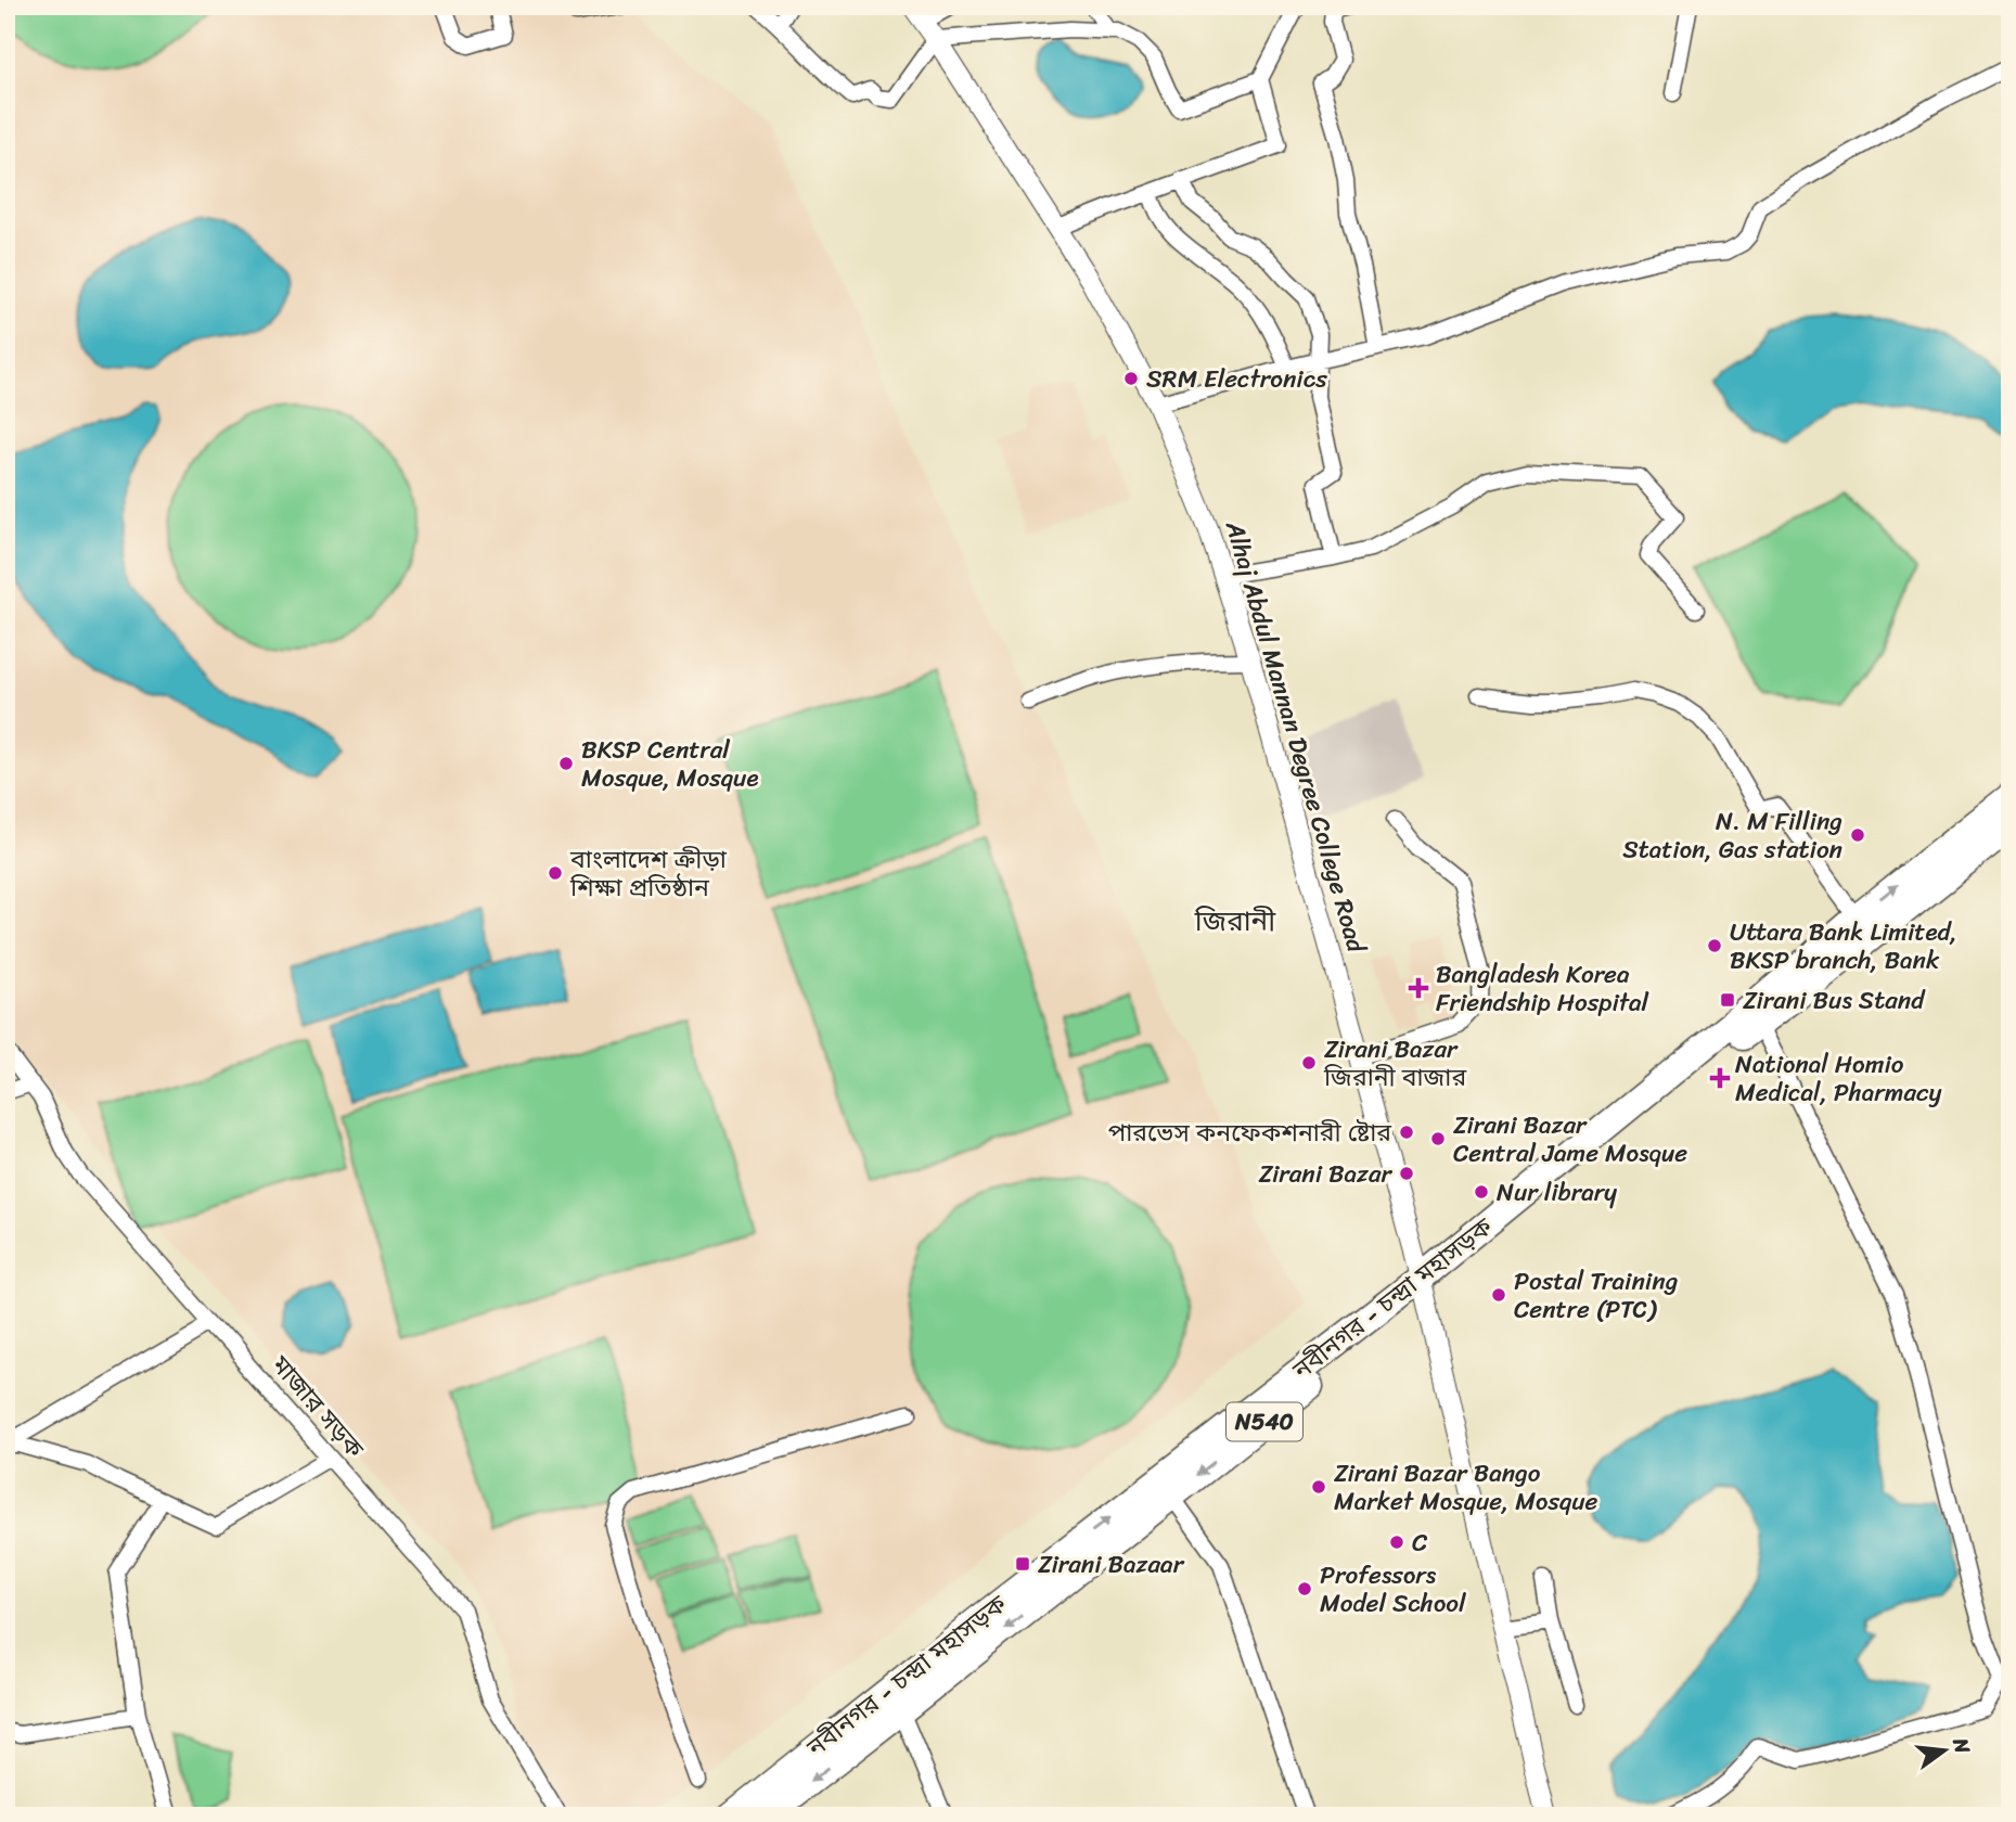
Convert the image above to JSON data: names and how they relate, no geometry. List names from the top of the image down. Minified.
{"streets":{"highway":["নবীনগর - চন্দ্রা মহাসড়ক","N540"],"street":["Alhaj Abdul Mannan Degree College Road","মাজার সড়ক"]},"crossings":[["Alhaj Abdul Mannan Degree College Road","নবীনগর - চন্দ্রা মহাসড়ক"]],"districts":["জিরানী"],"places":{"other":["SRM Electronics","BKSP Central Mosque, Mosque","N. M Filling Station, Gas station","বাংলাদেশ ক্রীড়া শিক্ষা প্রতিষ্ঠান","Uttara Bank Limited, BKSP branch, Bank","Zirani Bazar জিরানী বাজার","পারভেস কনফেকশনারী ষ্টোর","Zirani Bazar Central Jame Mosque","Zirani Bazar","Nur library","Postal Training Centre (PTC)","Zirani Bazar Bango Market Mosque, Mosque","C","Professors Model School"],"health":["Bangladesh Korea Friendship Hospital","National Homio Medical, Pharmacy"],"transit":["Zirani Bus Stand","Zirani Bazaar"]},"north":"right"}
